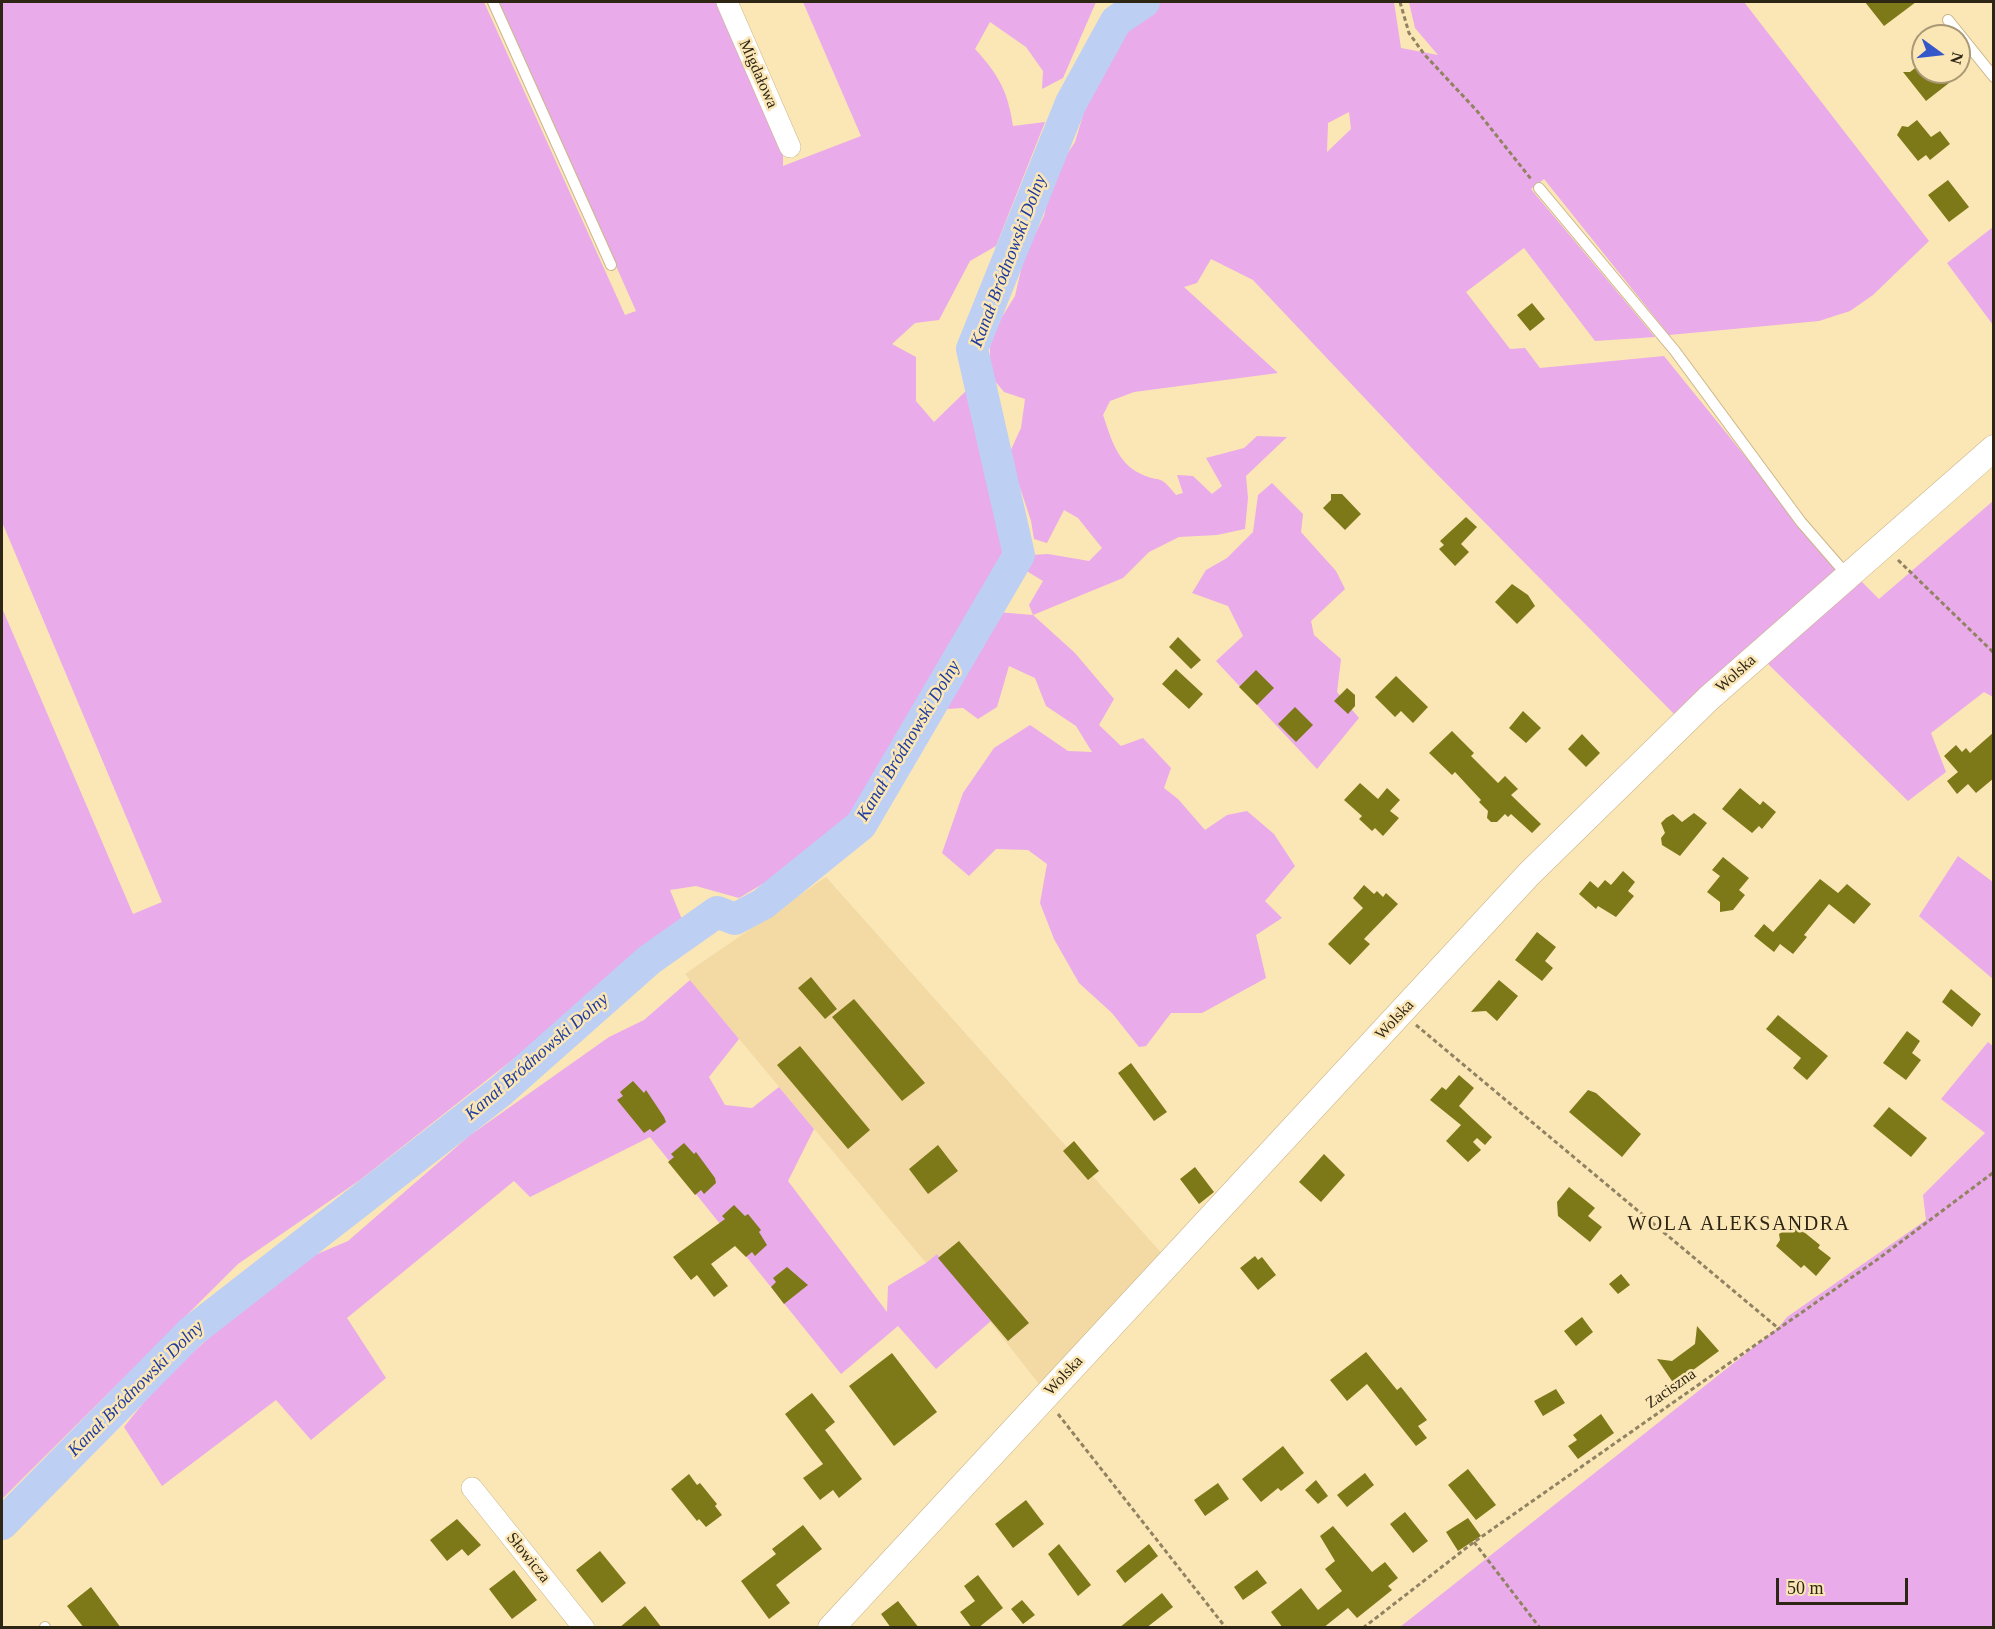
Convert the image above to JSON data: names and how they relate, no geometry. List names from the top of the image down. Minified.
{"streets":{"street":["Migdałowa","Wolska","Słowicza"],"path":["Zaciszna"]},"districts":["WOLA ALEKSANDRA"],"water":["Kanał Bródnowski Dolny"],"scale_bar":"50 m","north":"right"}
